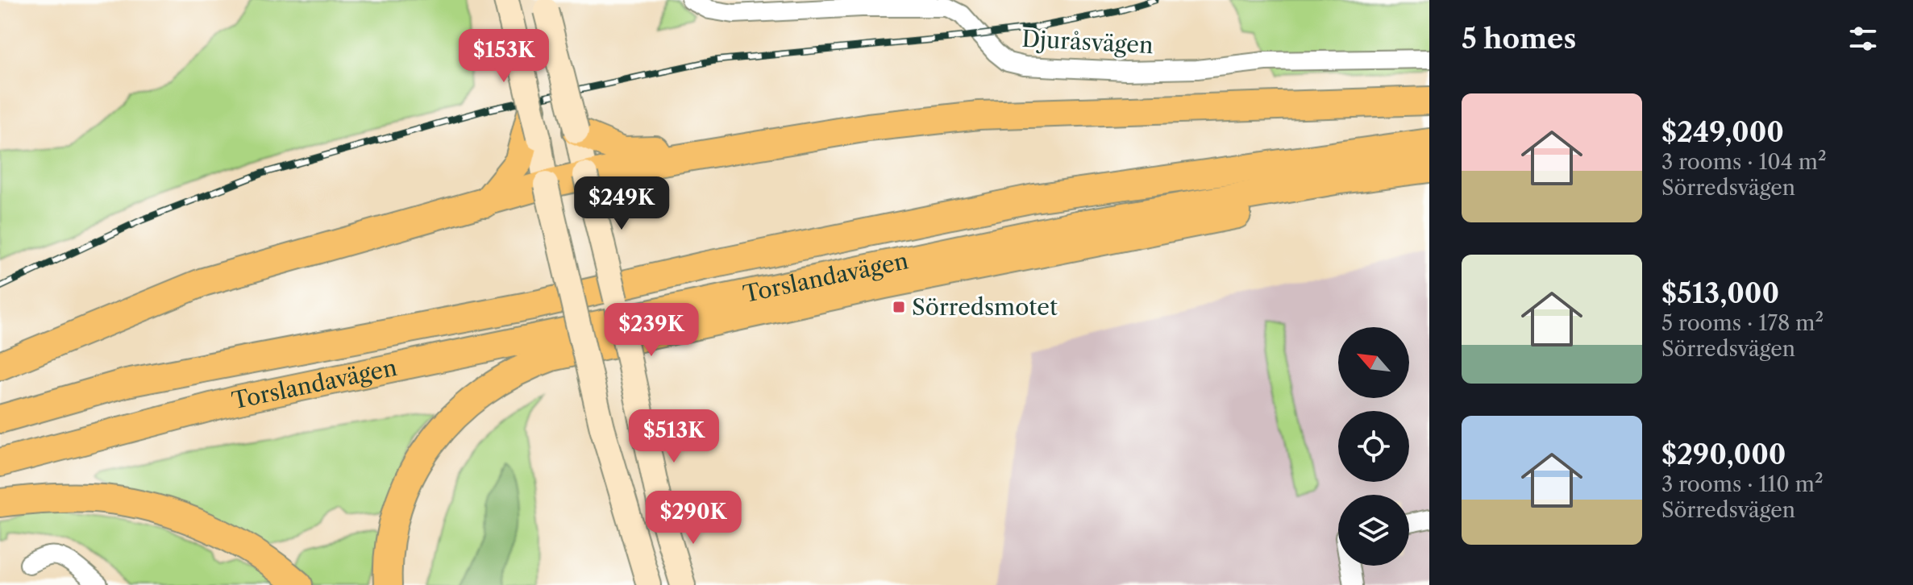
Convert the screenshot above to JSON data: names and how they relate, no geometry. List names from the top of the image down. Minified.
{"streets":{"main road":["Torslandavägen"],"street":["Djuråsvägen"]},"places":{"transit":["Sörredsmotet"]},"north":"top left","page":{"heading":"5 homes","price":["$153K","$249K","$239K","$513K","$290K"],"list":[{"name":"$249,000","note":"3 rooms · 104 m² · Sörredsvägen"},{"name":"$513,000","note":"5 rooms · 178 m² · Sörredsvägen"},{"name":"$290,000","note":"3 rooms · 110 m² · Sörredsvägen"}]}}
